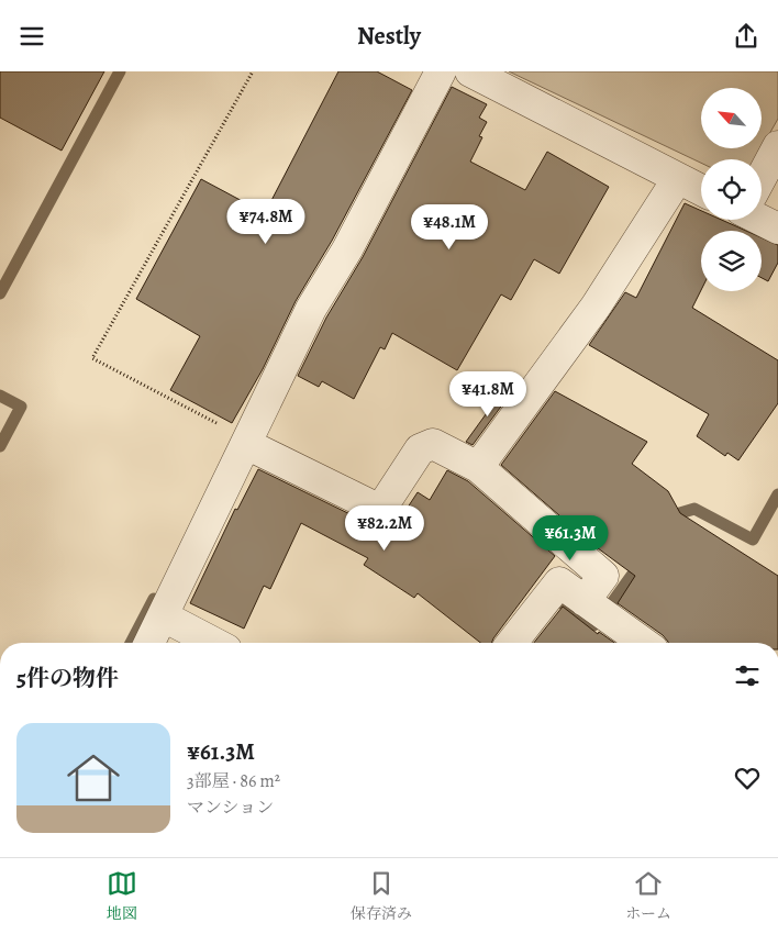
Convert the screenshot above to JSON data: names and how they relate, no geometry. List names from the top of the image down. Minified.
{"north":"top left","page":{"header":"Nestly","price":["¥74.8M","¥48.1M","¥41.8M","¥82.2M","¥61.3M"],"heading":"5件の物件","list":[{"name":"¥61.3M","note":"3部屋 · 86 m² · マンション"}],"tabs":["地図","保存済み","ホーム"]}}
